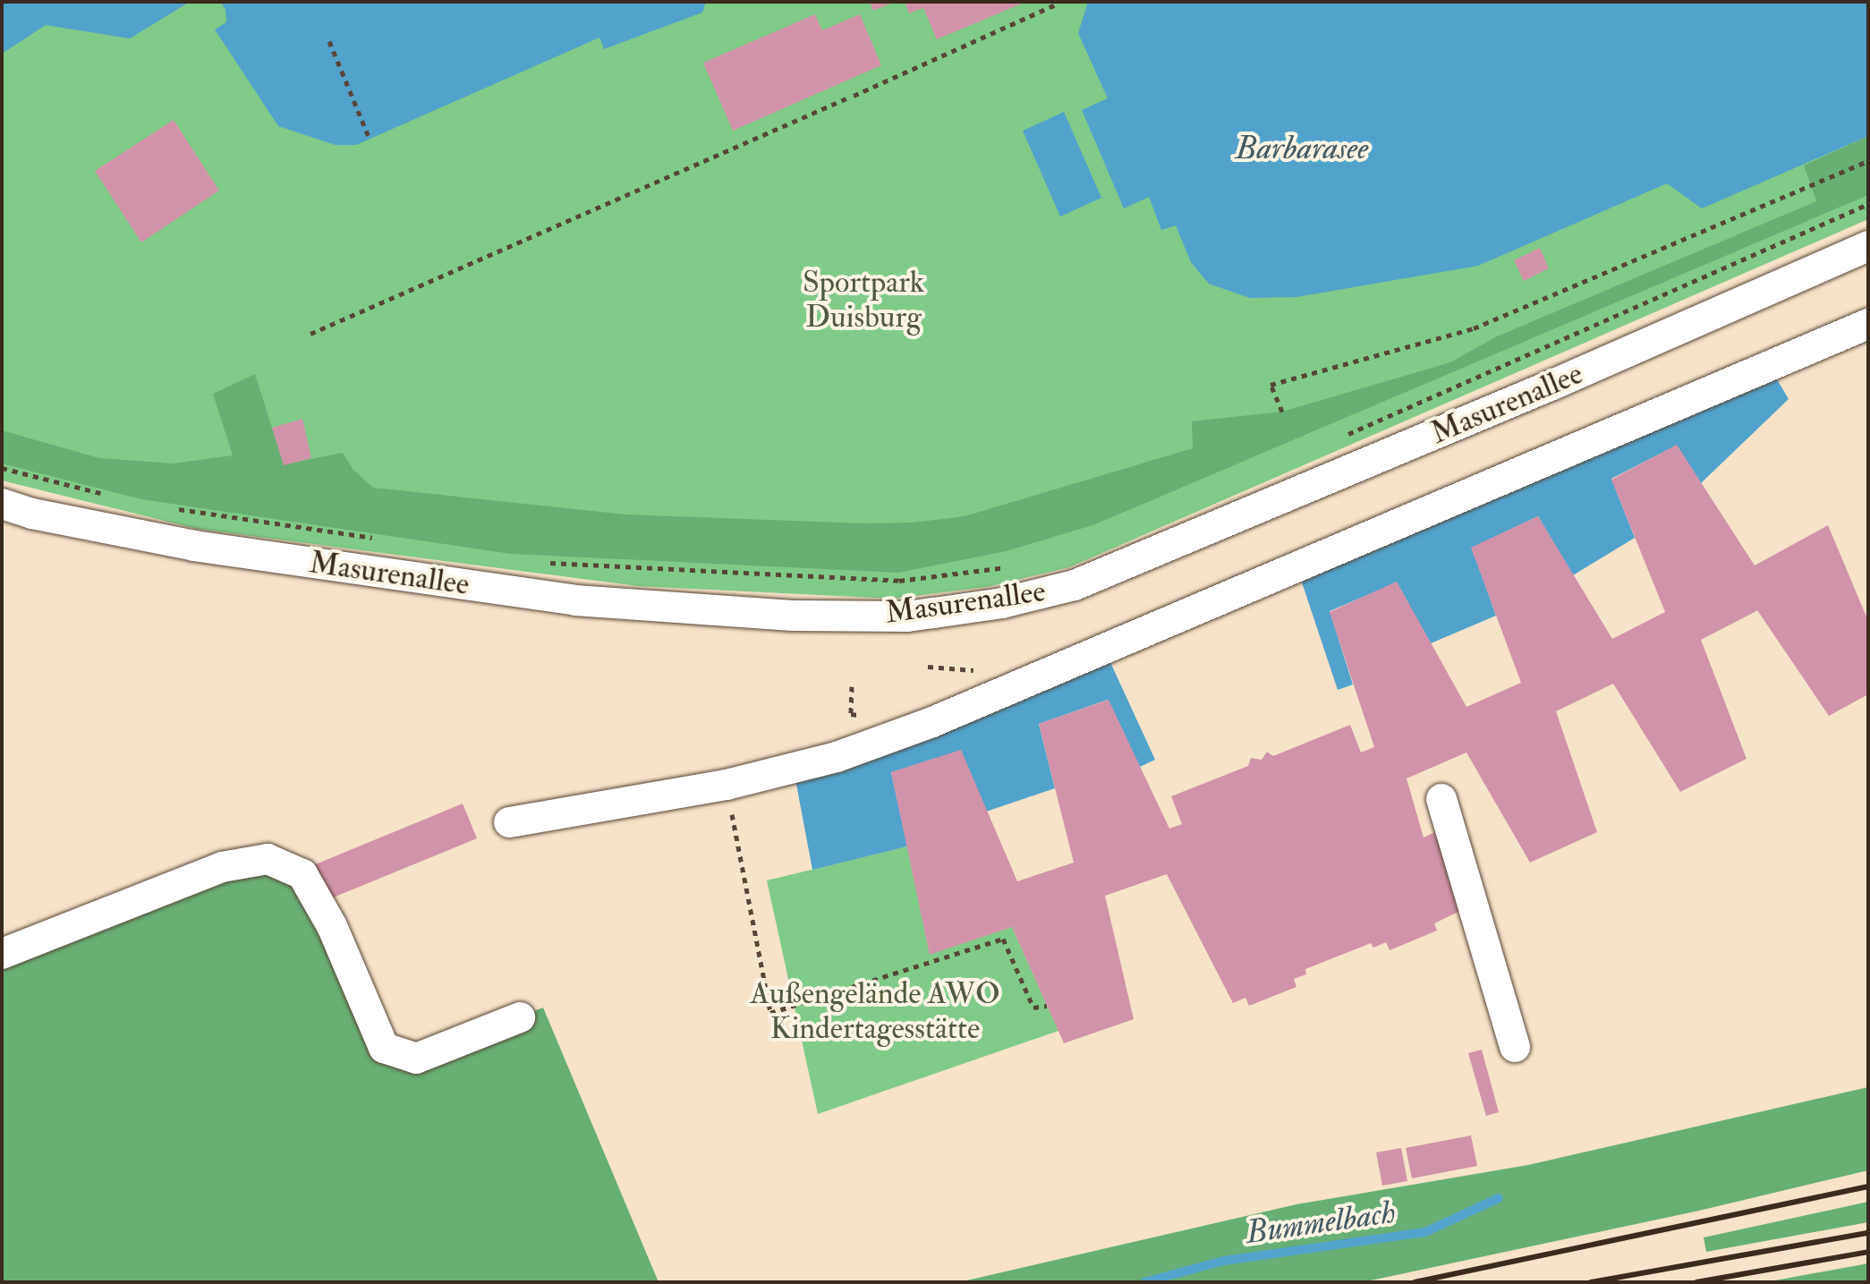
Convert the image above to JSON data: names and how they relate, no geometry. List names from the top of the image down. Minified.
{"streets":{"street":["Masurenallee"]},"water":["Barbarasee","Bummelbach"],"parks":["Sportpark Duisburg","Außengelände AWO Kindertagesstätte"]}
